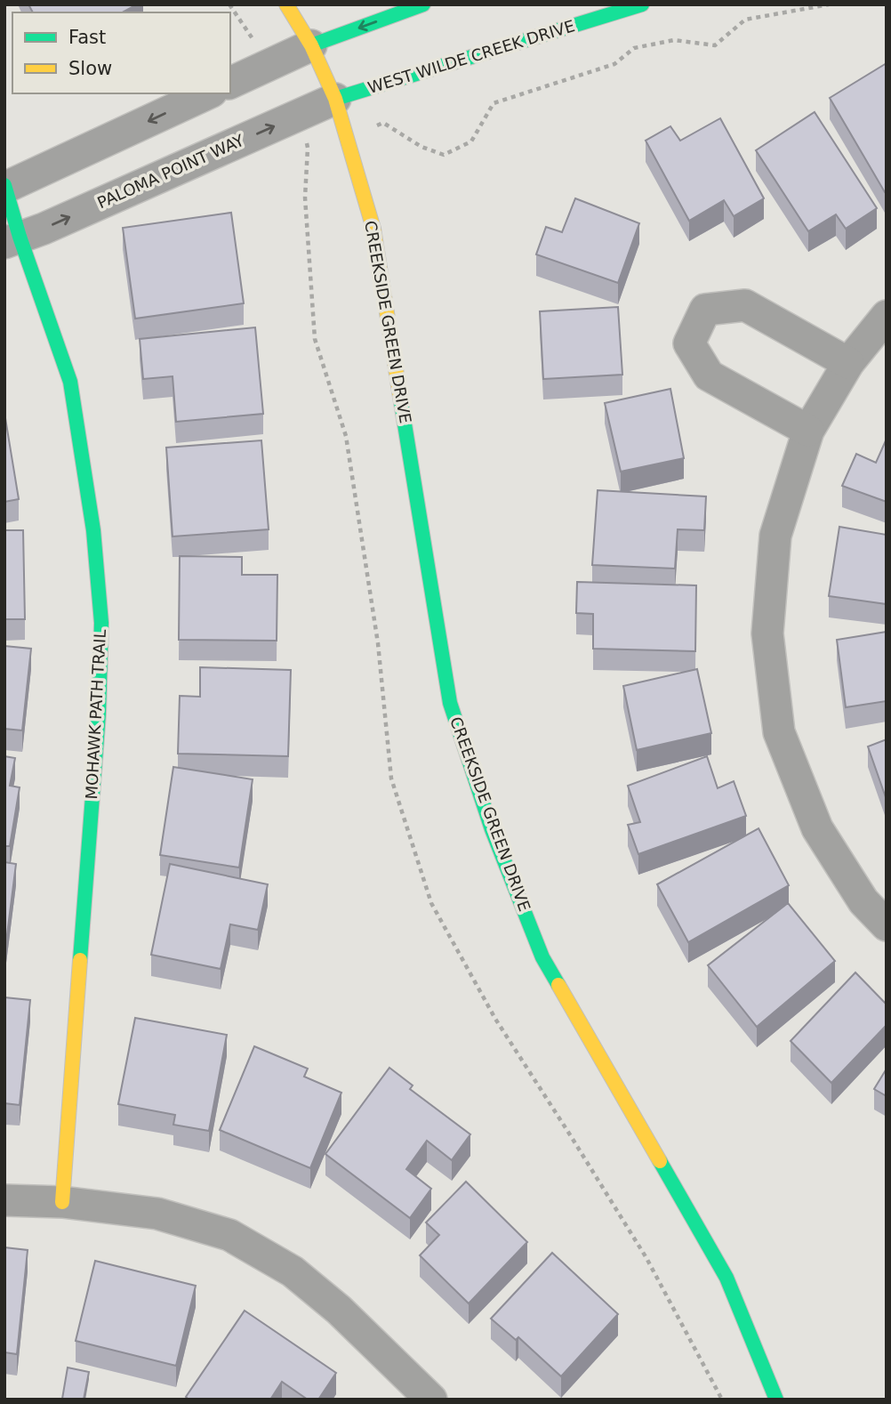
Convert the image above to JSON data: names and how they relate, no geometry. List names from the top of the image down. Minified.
{"streets":{"main road":["WEST WILDE CREEK DRIVE","CREEKSIDE GREEN DRIVE","MOHAWK PATH TRAIL"],"street":["PALOMA POINT WAY"]},"crossings":[["WEST WILDE CREEK DRIVE","PALOMA POINT WAY"],["WEST WILDE CREEK DRIVE","CREEKSIDE GREEN DRIVE"],["PALOMA POINT WAY","CREEKSIDE GREEN DRIVE"],["PALOMA POINT WAY","MOHAWK PATH TRAIL"]],"legend":["Fast","Slow"]}
